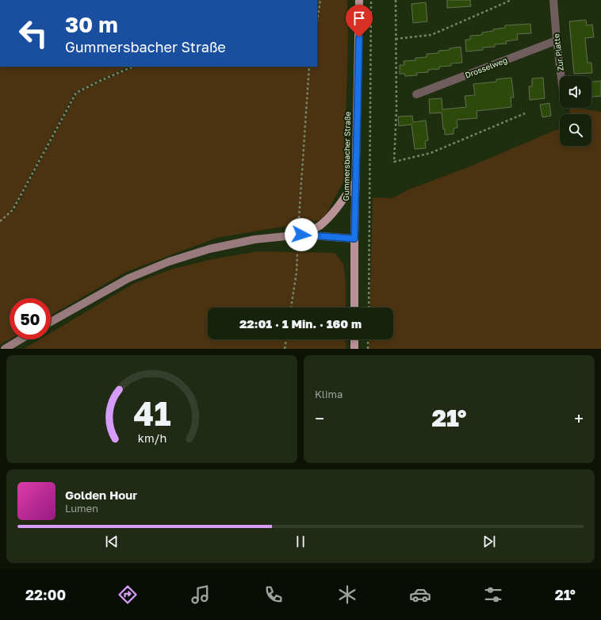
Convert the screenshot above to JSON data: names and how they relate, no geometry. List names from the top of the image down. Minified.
{"streets":{"main road":["Gummersbacher Straße"],"street":["Zur Platte","Drosselweg"]},"crossings":[["Zur Platte","Drosselweg"]],"page":{"turn":["30 m","Gummersbacher Straße"],"limit":"50","trip":"22:01 · 1 Min. · 160 m","tile":"Klima","heat":["−","21°","+"],"song":["Golden Hour","Lumen"],"tabs":["22:00","21°"],"gauge":["41","km/h"]}}
